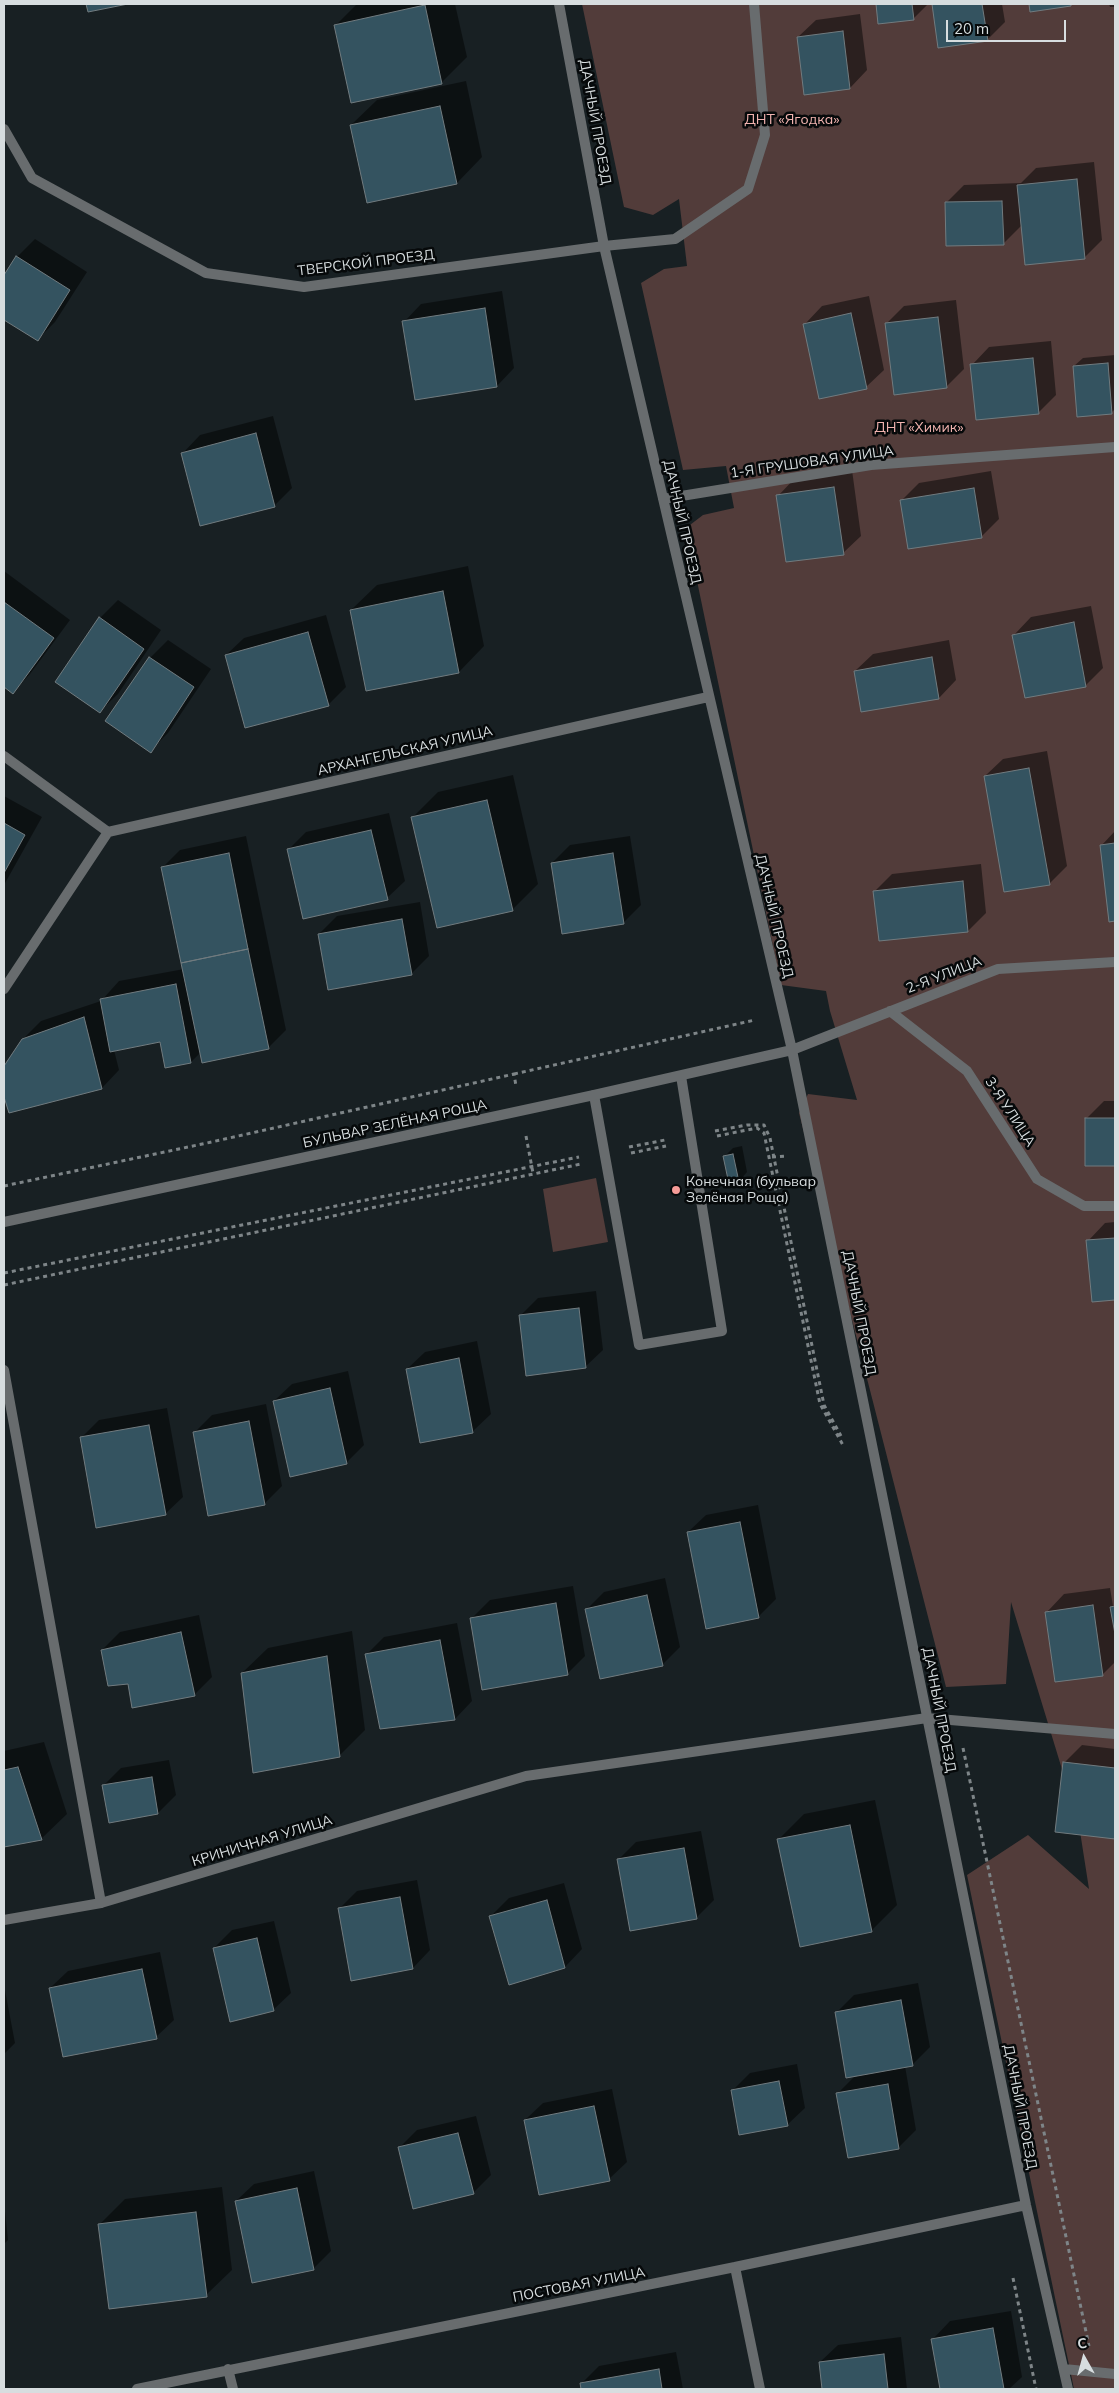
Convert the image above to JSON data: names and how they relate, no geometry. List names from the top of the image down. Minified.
{"streets":{"street":["ДАЧНЫЙ ПРОЕЗД","ТВЕРСКОЙ ПРОЕЗД","1-Я ГРУШОВАЯ УЛИЦА","АРХАНГЕЛЬСКАЯ УЛИЦА","2-Я УЛИЦА","3-Я УЛИЦА","БУЛЬВАР ЗЕЛЁНАЯ РОЩА","КРИНИЧНАЯ УЛИЦА","ПОСТОВАЯ УЛИЦА"]},"crossings":[["ДАЧНЫЙ ПРОЕЗД","ТВЕРСКОЙ ПРОЕЗД"],["ДАЧНЫЙ ПРОЕЗД","1-Я ГРУШОВАЯ УЛИЦА"],["ДАЧНЫЙ ПРОЕЗД","АРХАНГЕЛЬСКАЯ УЛИЦА"],["ДАЧНЫЙ ПРОЕЗД","2-Я УЛИЦА"],["ДАЧНЫЙ ПРОЕЗД","БУЛЬВАР ЗЕЛЁНАЯ РОЩА"],["ДАЧНЫЙ ПРОЕЗД","КРИНИЧНАЯ УЛИЦА"],["ДАЧНЫЙ ПРОЕЗД","ПОСТОВАЯ УЛИЦА"],["2-Я УЛИЦА","3-Я УЛИЦА"],["2-Я УЛИЦА","БУЛЬВАР ЗЕЛЁНАЯ РОЩА"]],"parks":["ДНТ «Ягодка»","ДНТ «Химик»"],"places":["Конечная (бульвар Зелёная Роща)"],"scale_bar":"20 m","north":"top"}
